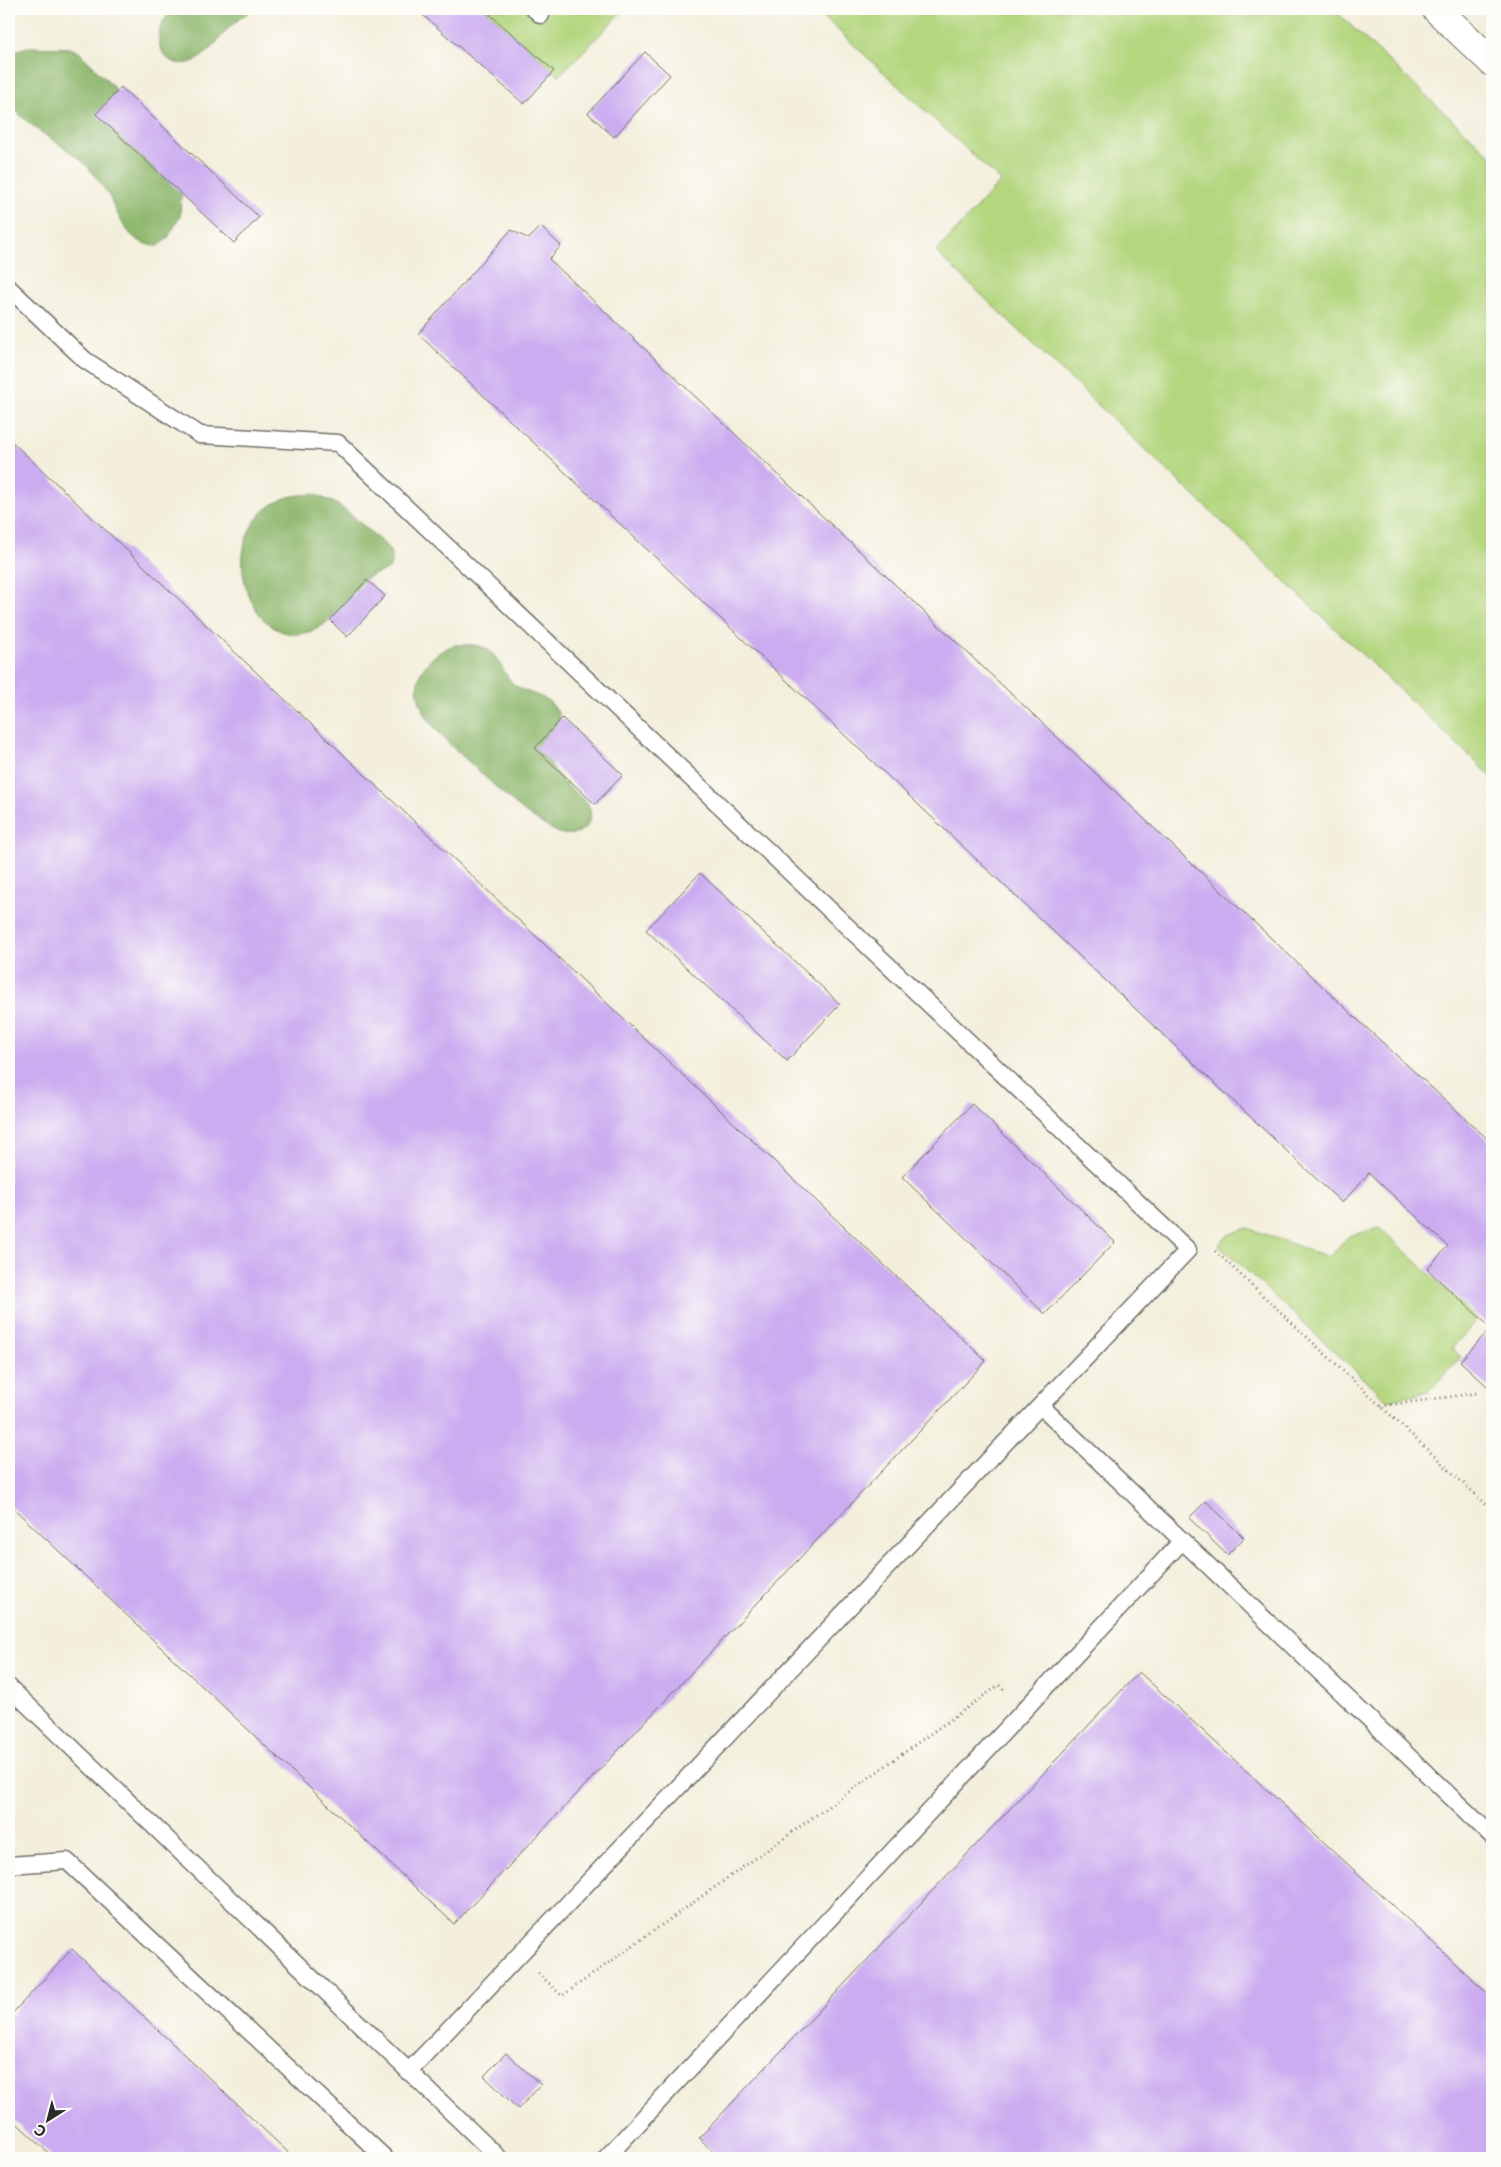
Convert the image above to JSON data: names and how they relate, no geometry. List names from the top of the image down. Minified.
{"north":"bottom left"}
